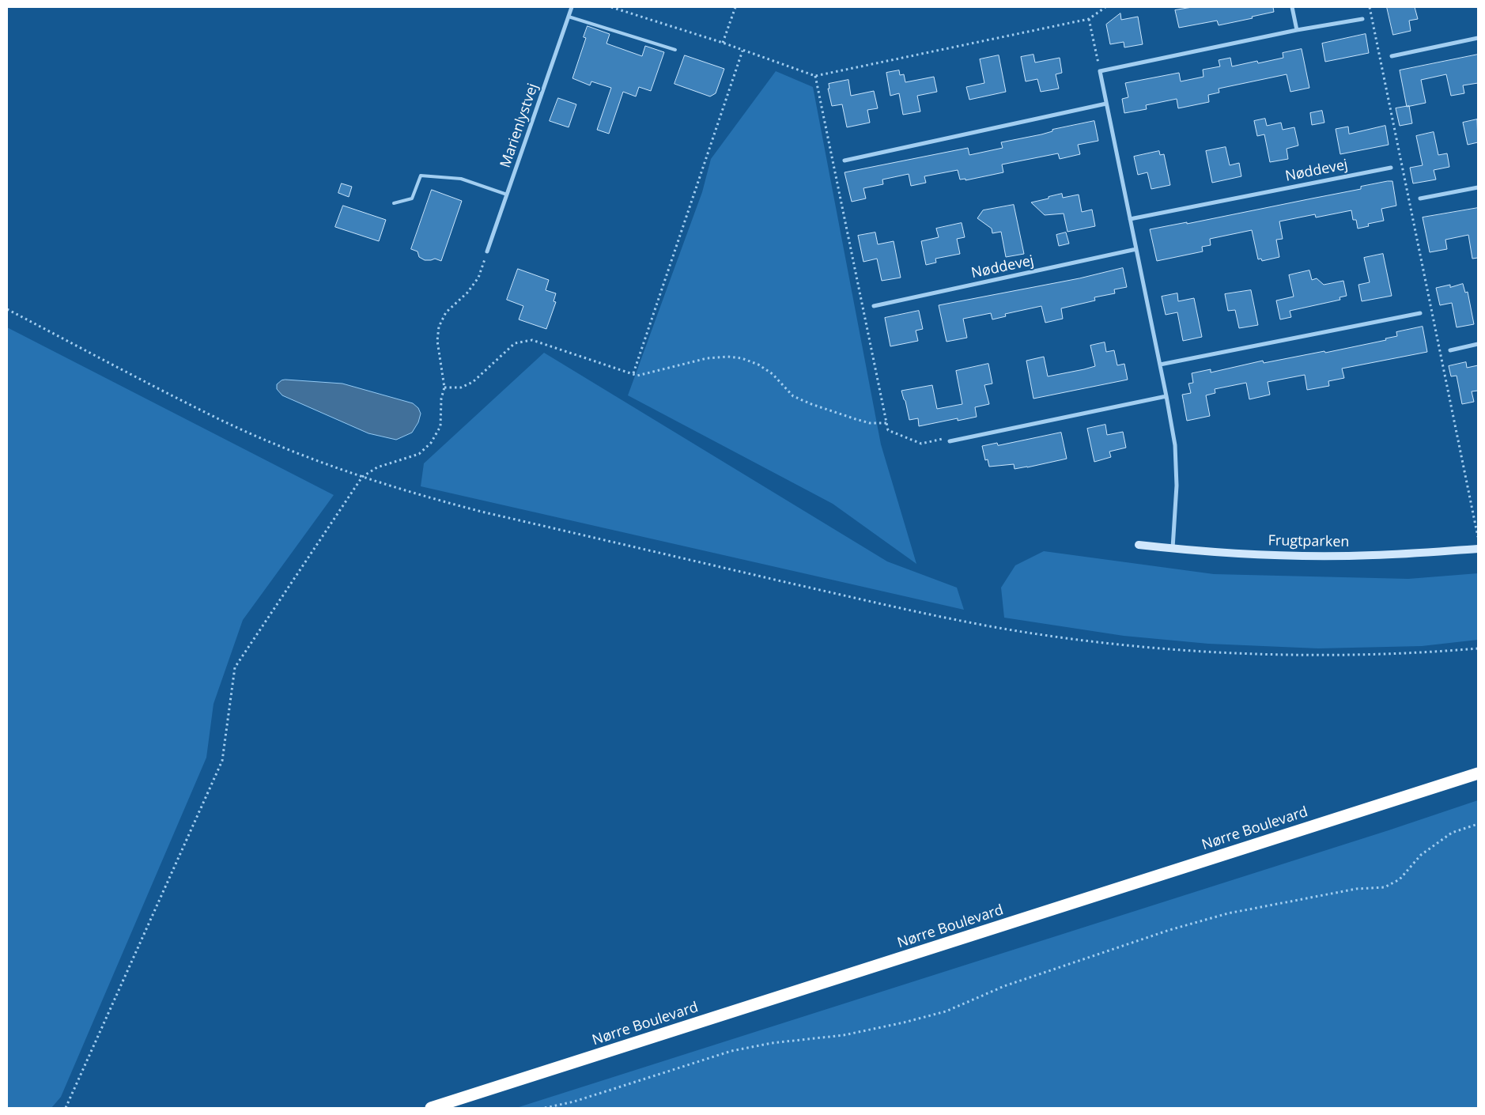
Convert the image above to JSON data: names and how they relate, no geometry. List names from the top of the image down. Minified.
{"streets":{"highway":["Nørre Boulevard"],"street":["Marienlystvej","Nøddevej","Frugtparken"]}}
